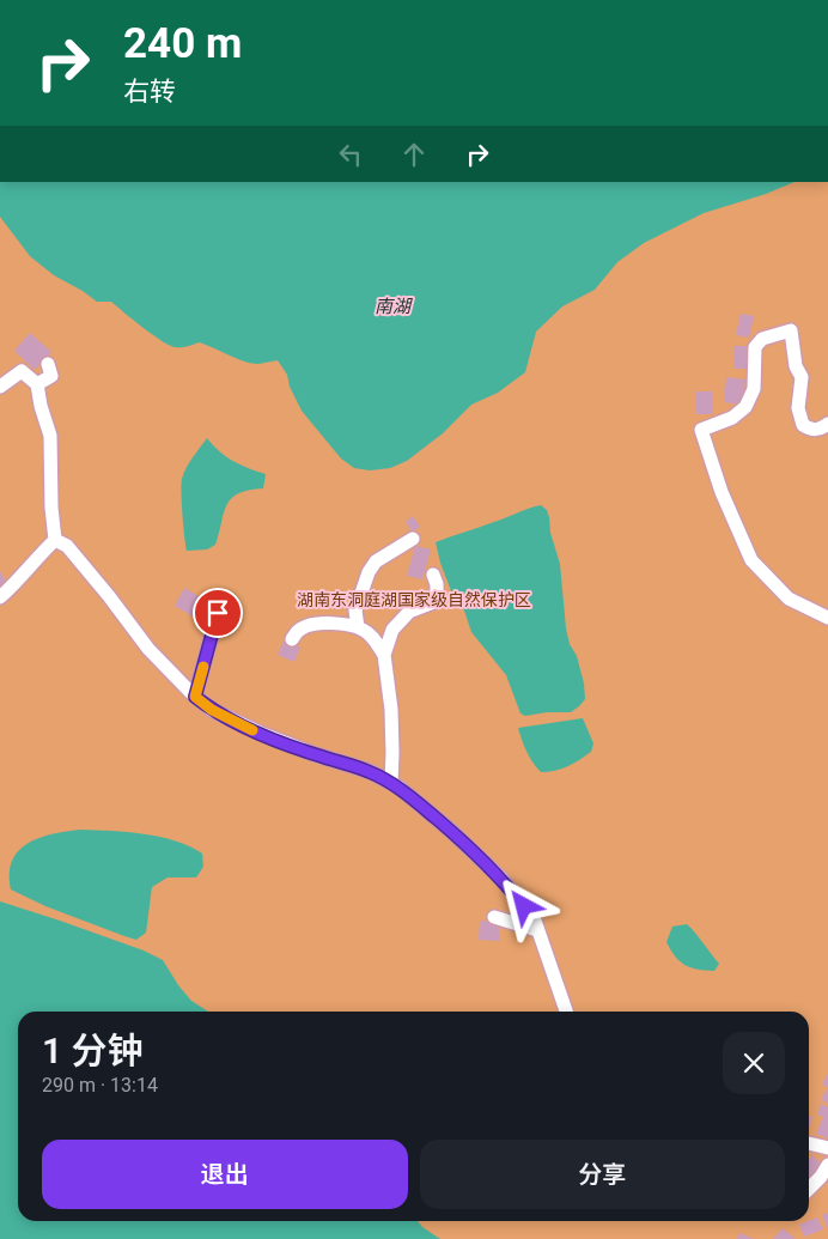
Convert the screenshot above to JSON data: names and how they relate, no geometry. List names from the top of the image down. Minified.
{"water":["南湖"],"parks":["湖南东洞庭湖国家级自然保护区"],"page":{"turn":["240 m","右转"],"heading":["1 分钟","290 m · 13:14"],"buttons":["退出","分享"]}}
